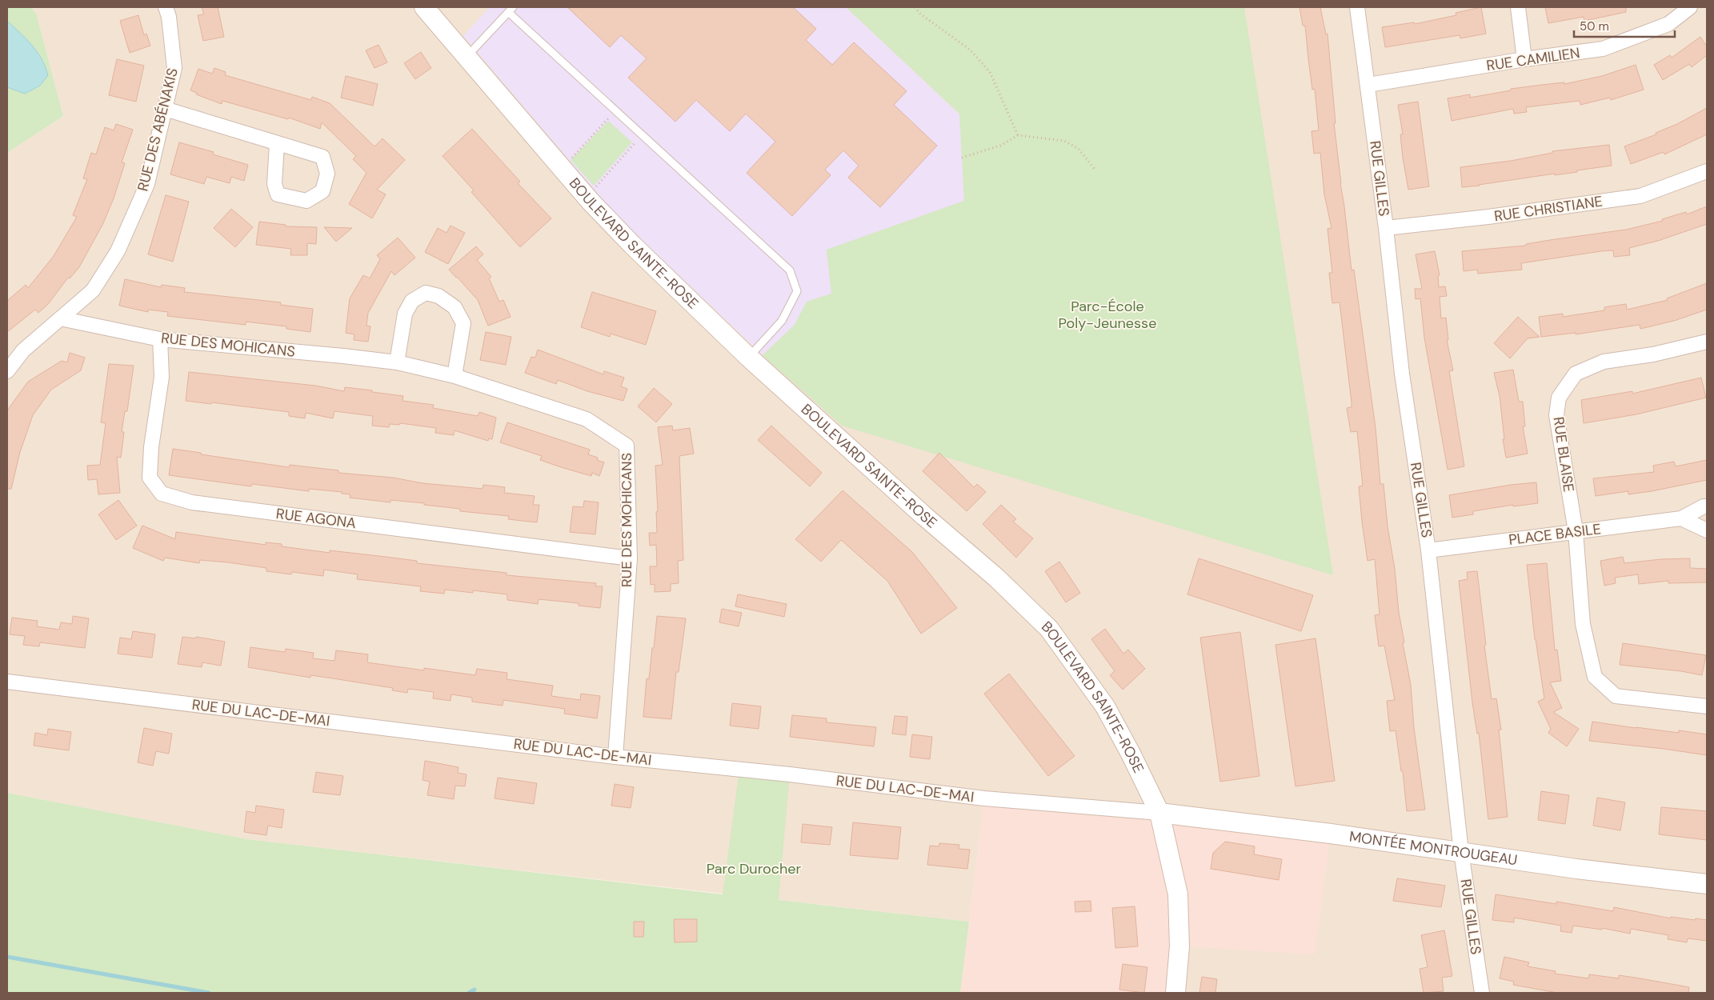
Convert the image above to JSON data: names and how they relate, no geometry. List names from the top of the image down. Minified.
{"streets":{"street":["RUE CAMILIEN","RUE DES ABÉNAKIS","RUE GILLES","RUE CHRISTIANE","BOULEVARD SAINTE-ROSE","RUE DES MOHICANS","RUE BLAISE","RUE AGONA","PLACE BASILE","RUE DU LAC-DE-MAI","MONTÉE MONTROUGEAU"]},"crossings":[["RUE CAMILIEN","RUE GILLES"],["RUE DES ABÉNAKIS","RUE DES MOHICANS"],["RUE GILLES","RUE CHRISTIANE"],["RUE GILLES","PLACE BASILE"],["RUE GILLES","MONTÉE MONTROUGEAU"],["BOULEVARD SAINTE-ROSE","RUE DU LAC-DE-MAI"],["BOULEVARD SAINTE-ROSE","MONTÉE MONTROUGEAU"],["RUE DES MOHICANS","RUE AGONA"],["RUE DES MOHICANS","RUE DU LAC-DE-MAI"],["RUE BLAISE","PLACE BASILE"],["RUE DU LAC-DE-MAI","MONTÉE MONTROUGEAU"]],"parks":["Parc-École Poly-Jeunesse","Parc Durocher"],"scale_bar":"50 m"}
